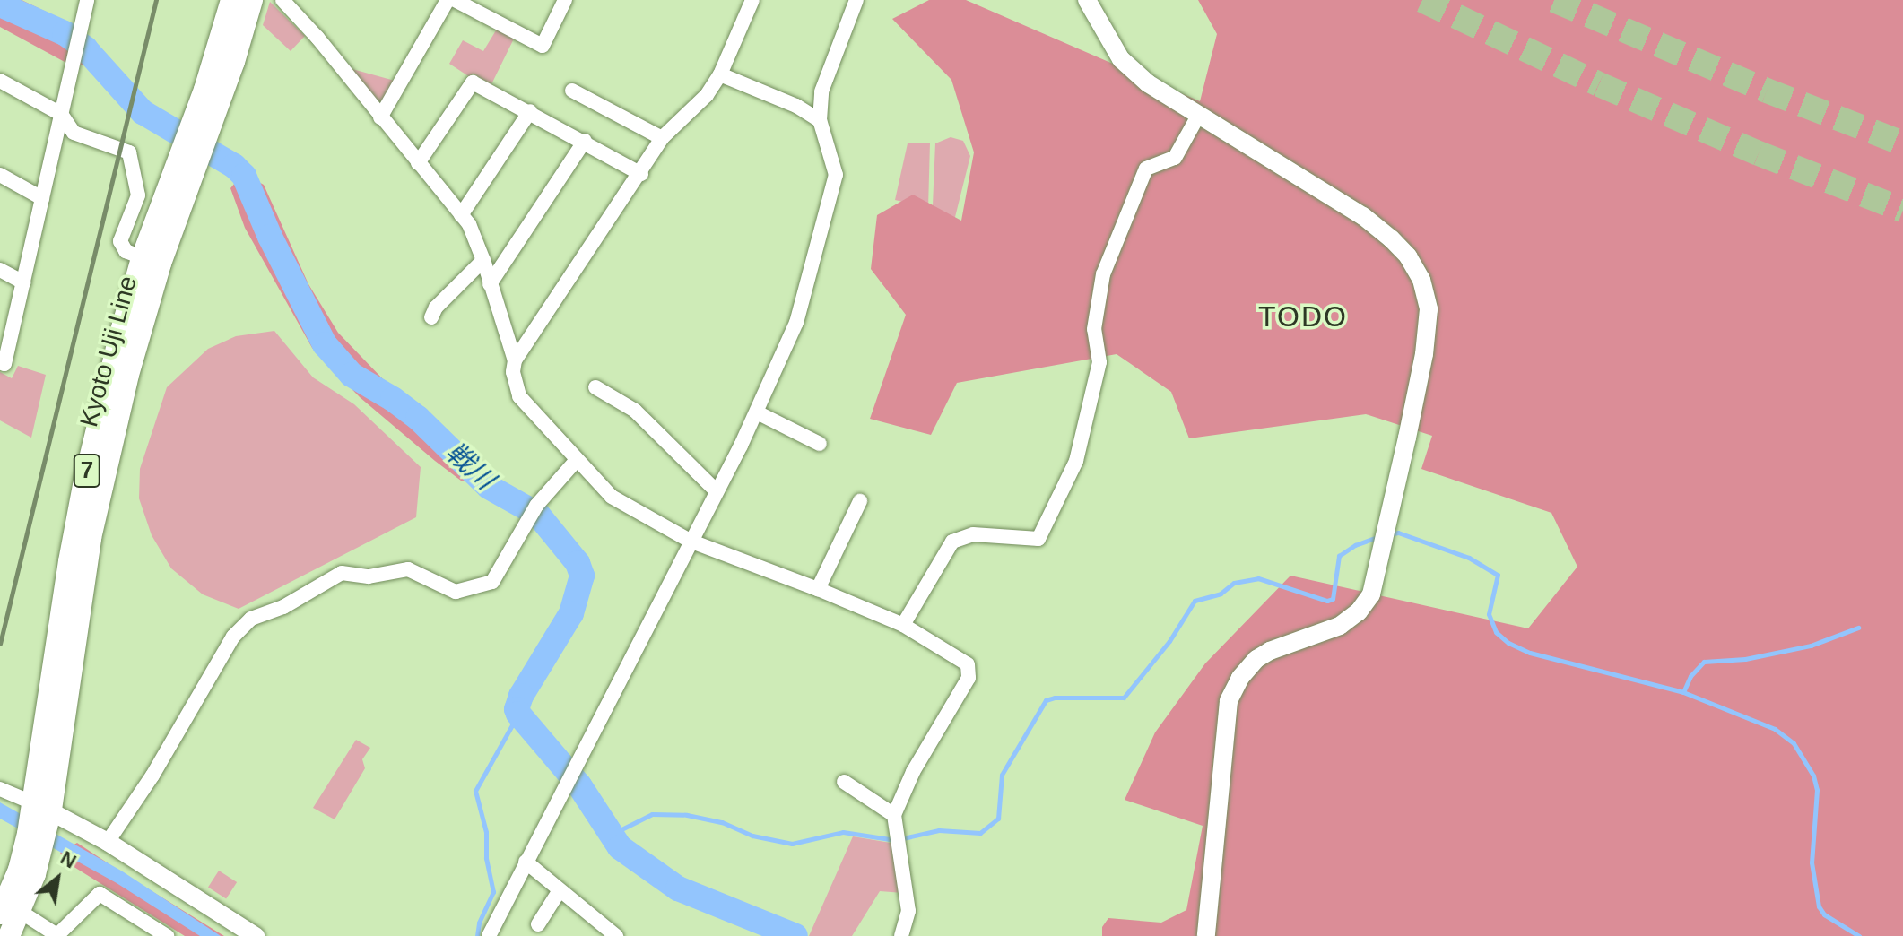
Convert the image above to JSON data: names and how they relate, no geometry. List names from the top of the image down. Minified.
{"streets":{"main road":["Kyoto Uji Line","7"]},"districts":["TODO"],"water":["戦川"],"north":"top right"}
